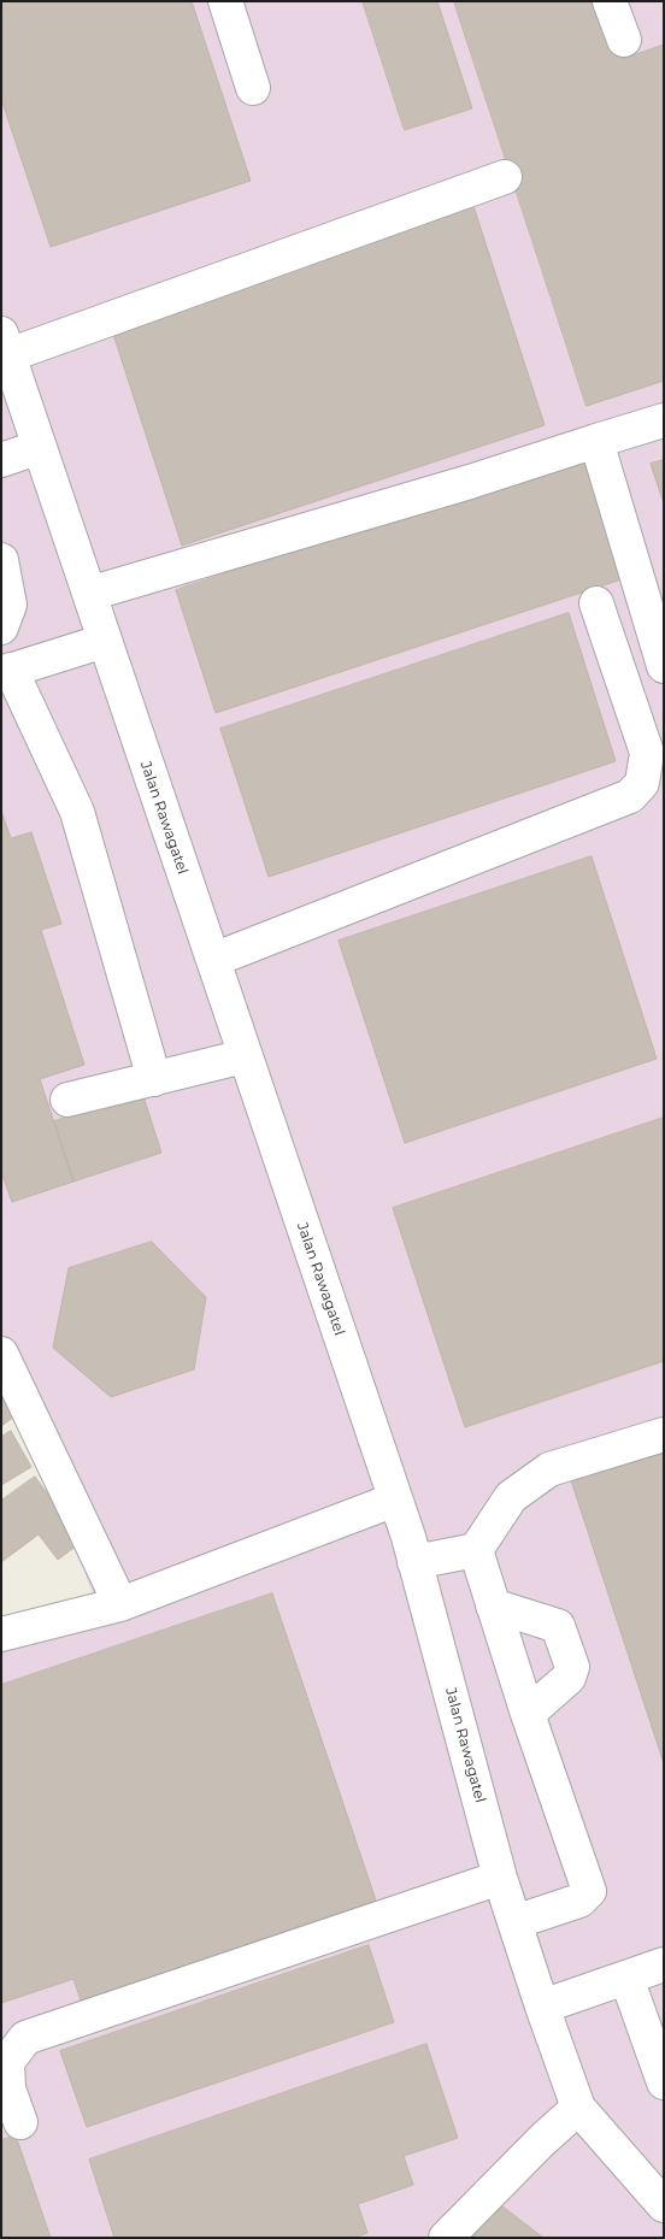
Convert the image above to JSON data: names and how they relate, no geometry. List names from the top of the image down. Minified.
{"streets":{"street":["Jalan Rawagatel"]}}
